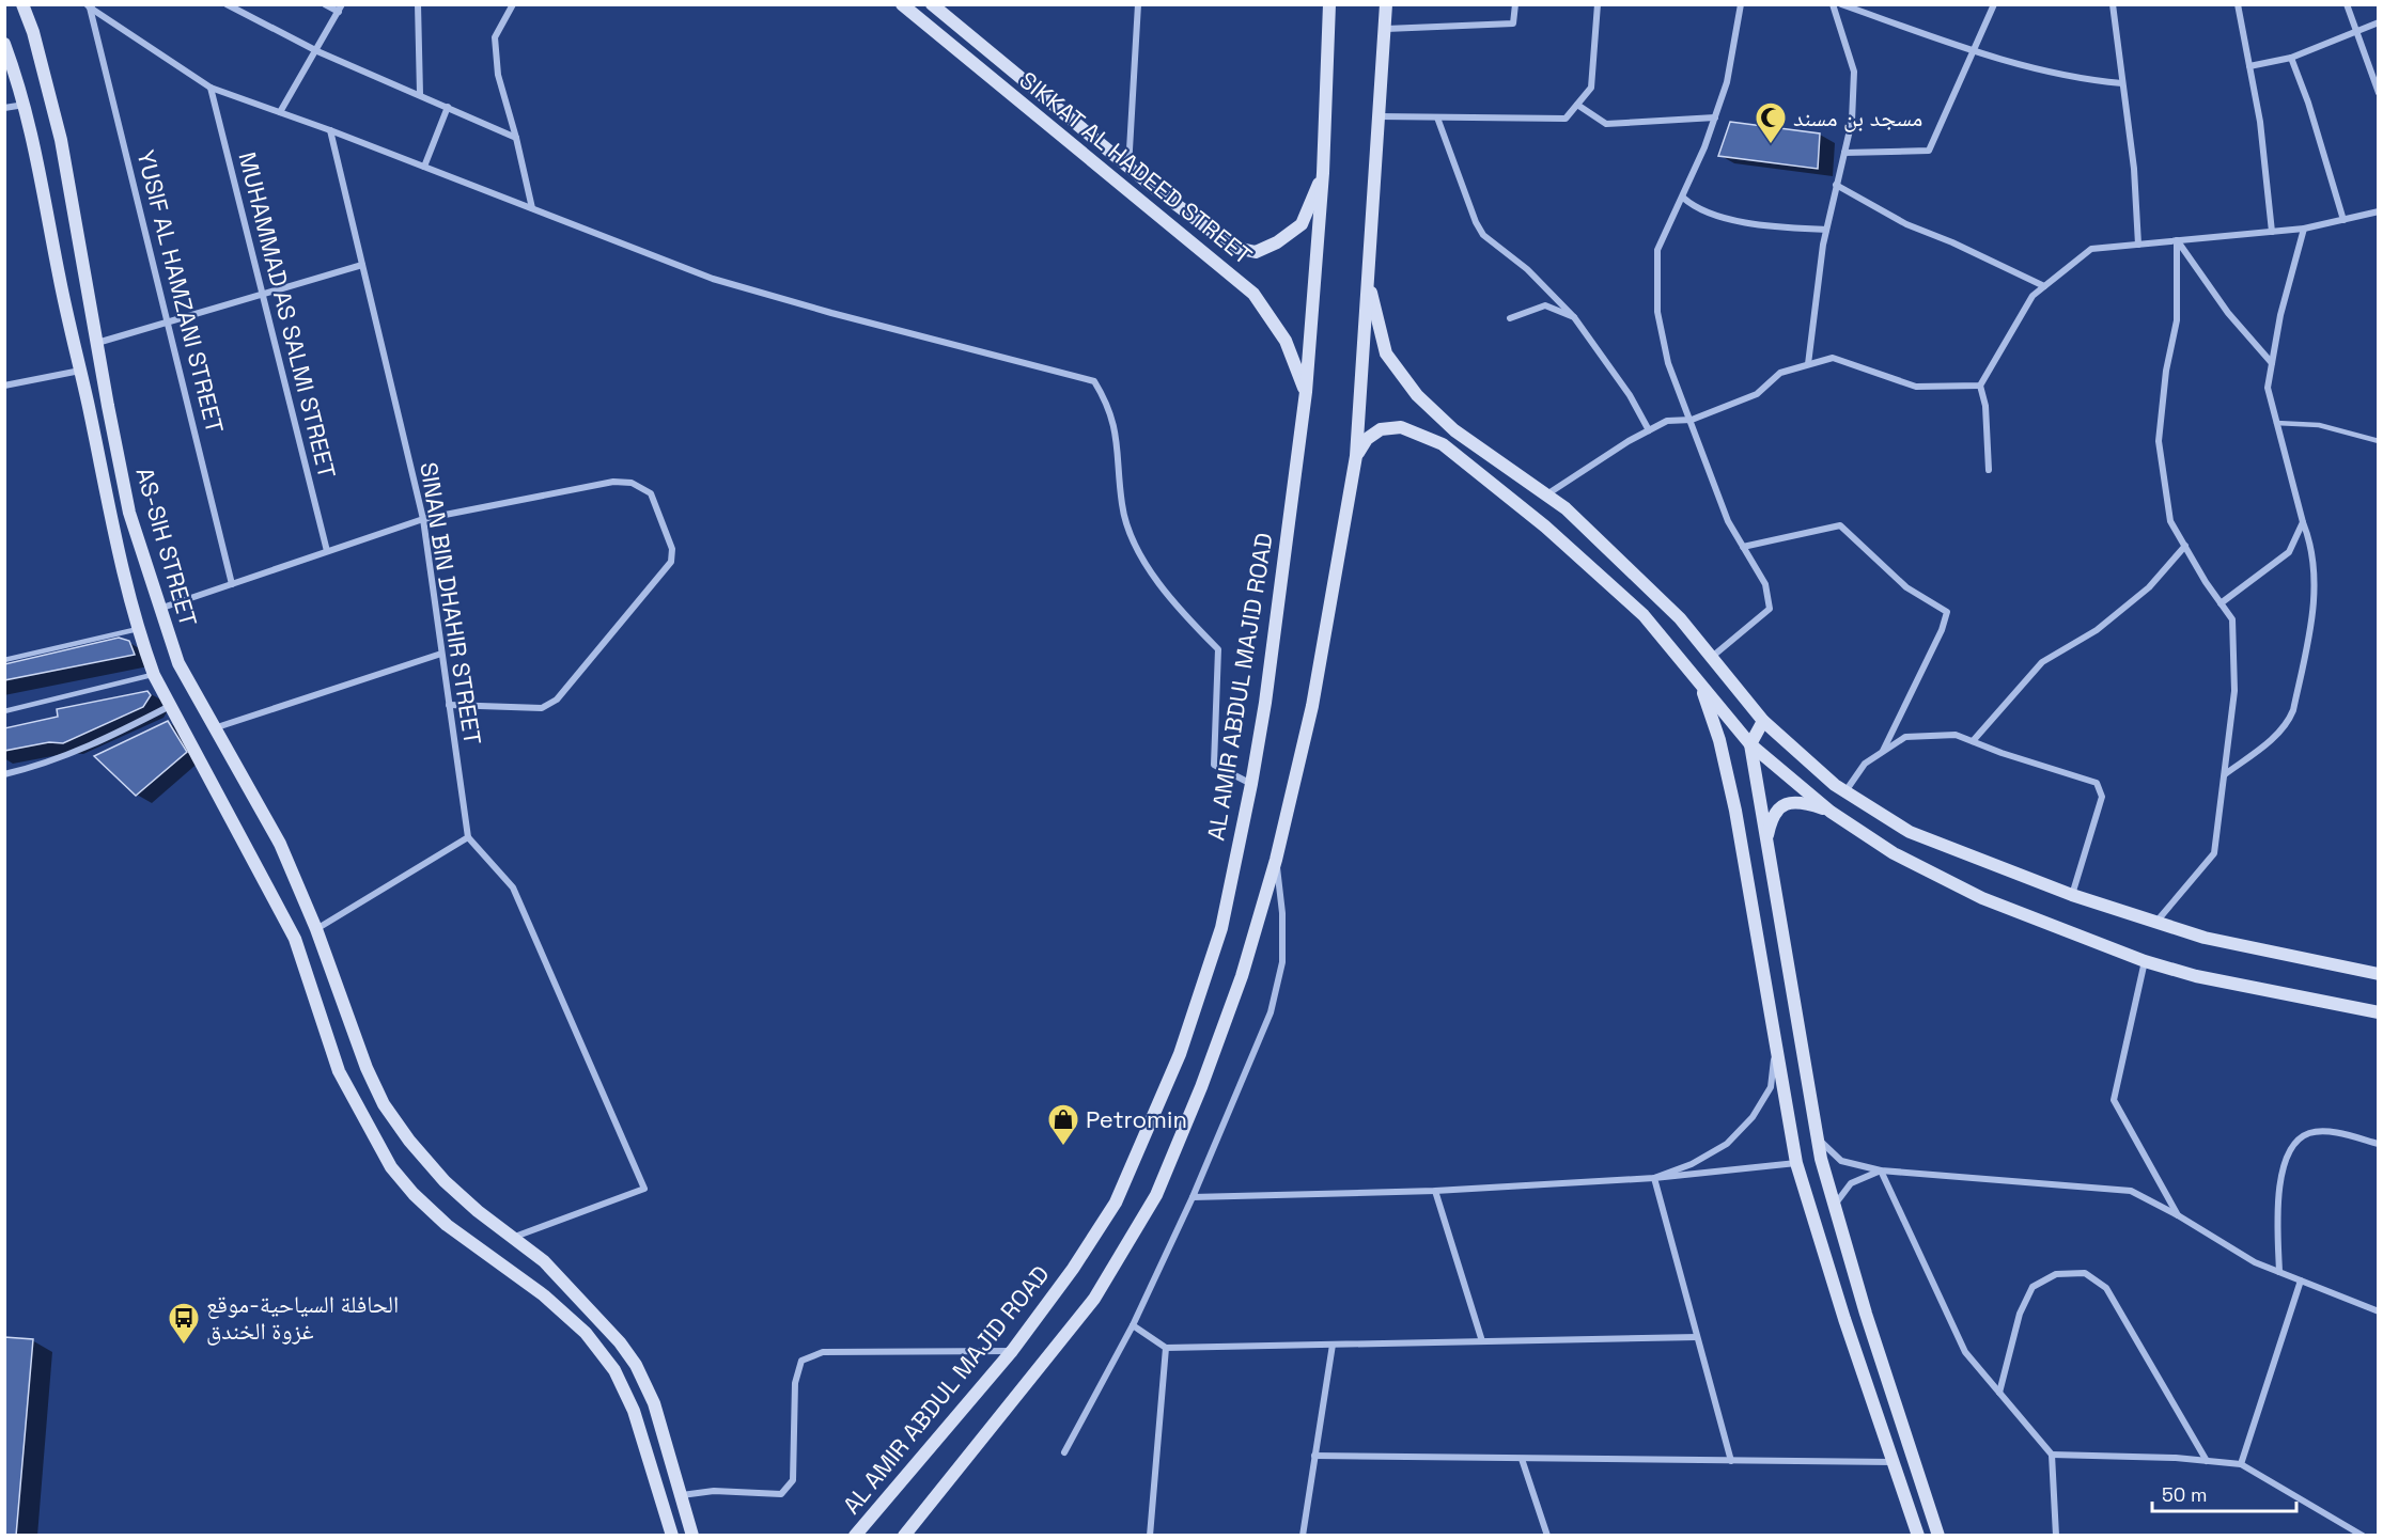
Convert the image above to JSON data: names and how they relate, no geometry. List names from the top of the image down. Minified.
{"streets":{"main road":["SIKKAT AL HADEED STREET","AS-SIH STREET","AL AMIR ABDUL MAJID ROAD"],"street":["YUSIF AL HAMZANI STREET","MUHAMMAD AS SALMI STREET","SINAN BIN DHAHIR STREET"]},"crossings":[["SIKKAT AL HADEED STREET","AL AMIR ABDUL MAJID ROAD"]],"places":{"mosque":["مسجد بن مسند"],"shop":["Petromin"],"bus stop":["الحافلة السياحية-موقع غزوة الخندق"]},"scale_bar":"50 m"}
